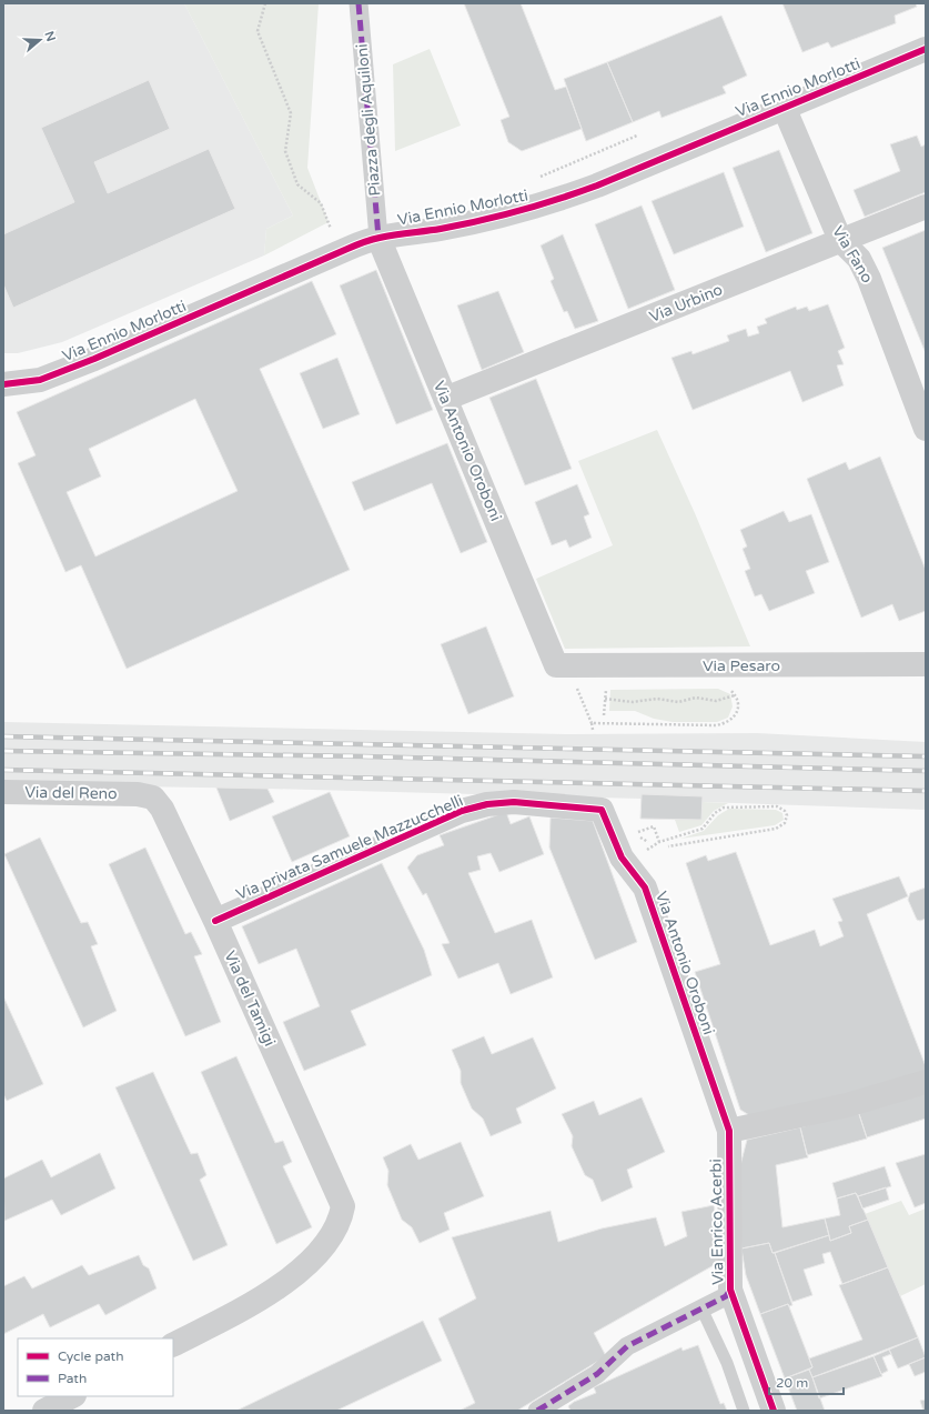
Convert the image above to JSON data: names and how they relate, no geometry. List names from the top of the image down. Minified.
{"streets":{"street":["Via Ennio Morlotti","Piazza degli Aquiloni","Via Fano","Via Urbino","Via Antonio Oroboni","Via Pesaro","Via del Reno","Via privata Samuele Mazzucchelli","Via del Tamigi","Via Enrico Acerbi"]},"crossings":[["Via Ennio Morlotti","Piazza degli Aquiloni"],["Via Ennio Morlotti","Via Fano"],["Via Ennio Morlotti","Via Antonio Oroboni"],["Piazza degli Aquiloni","Via Antonio Oroboni"],["Via Fano","Via Urbino"],["Via Urbino","Via Antonio Oroboni"],["Via Antonio Oroboni","Via Pesaro"],["Via Antonio Oroboni","Via privata Samuele Mazzucchelli"],["Via Antonio Oroboni","Via Enrico Acerbi"],["Via del Reno","Via del Tamigi"],["Via privata Samuele Mazzucchelli","Via del Tamigi"]],"legend":["Cycle path","Path"],"scale_bar":"20 m","north":"right"}
